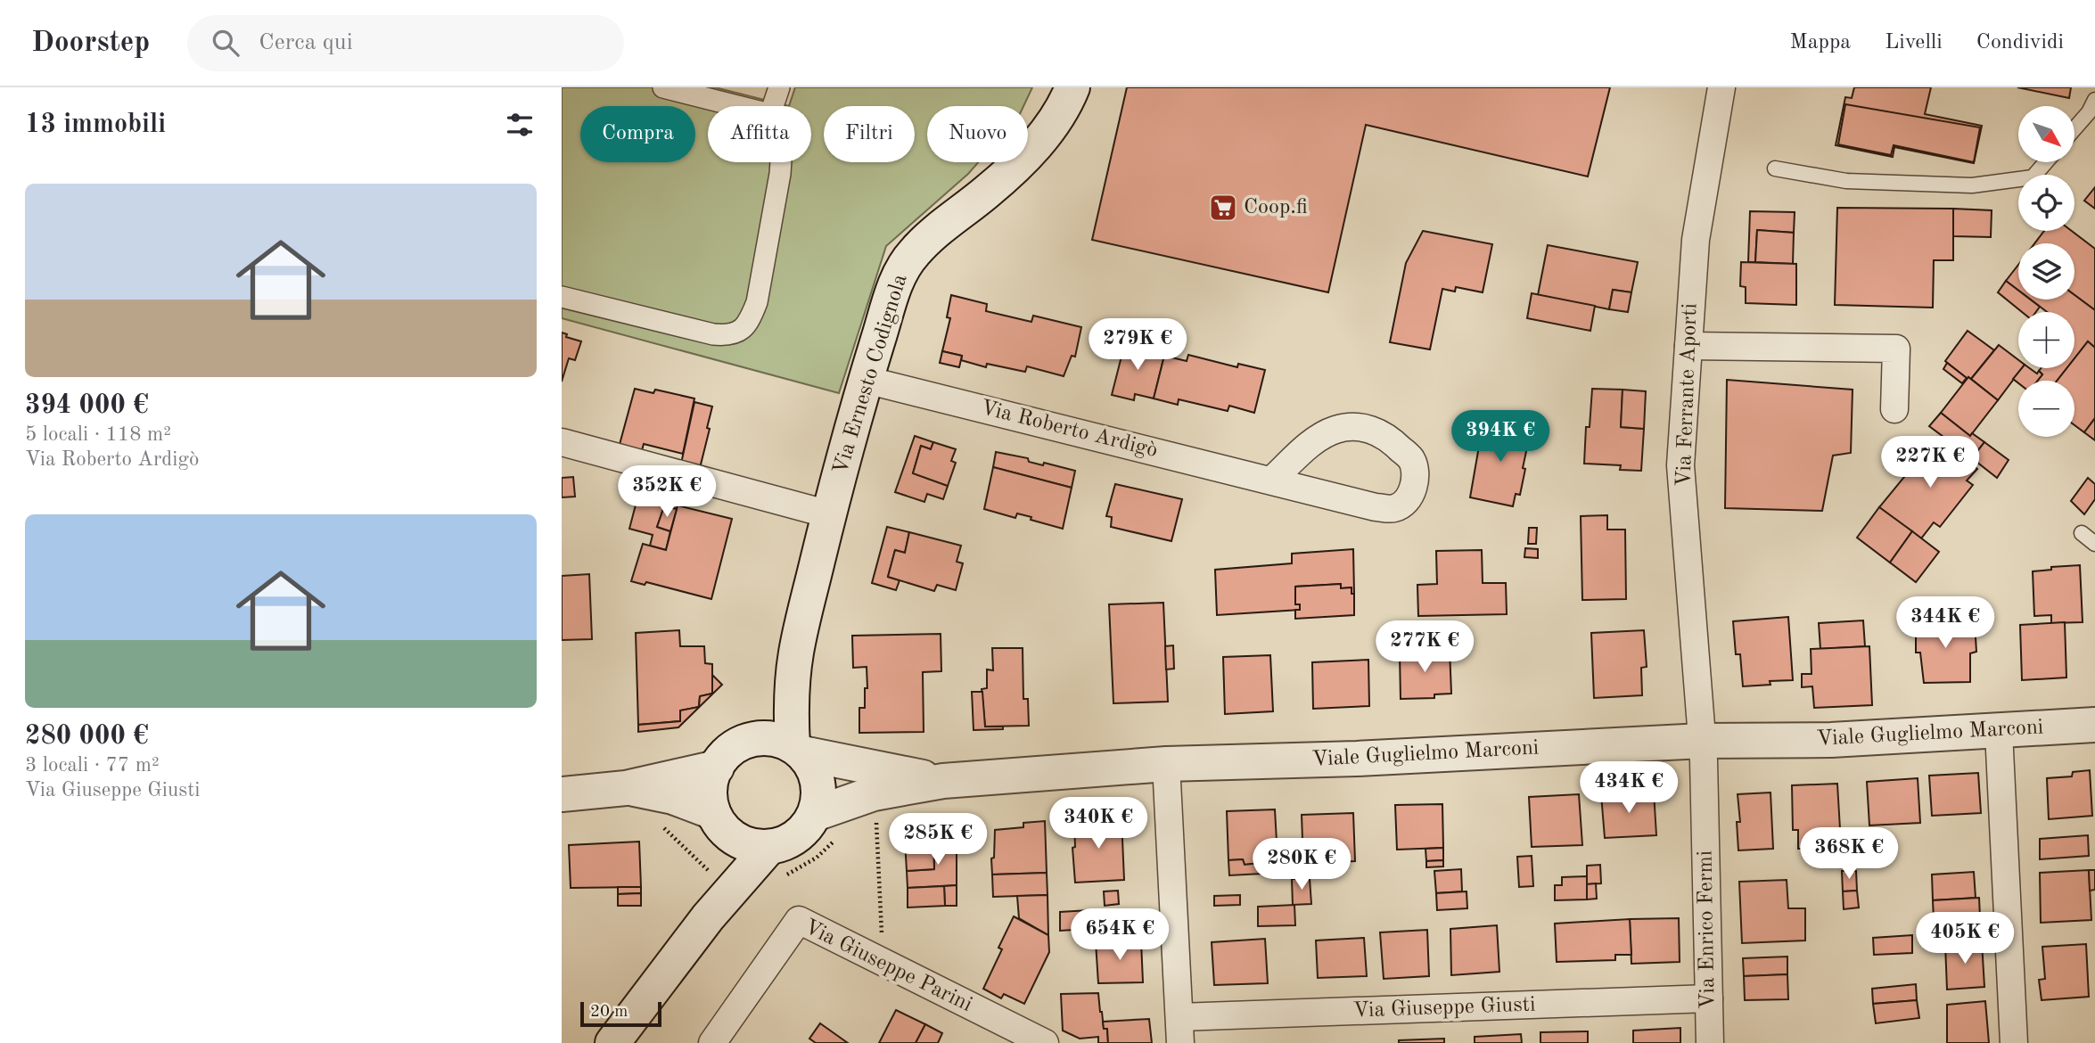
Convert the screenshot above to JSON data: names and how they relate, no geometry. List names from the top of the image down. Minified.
{"streets":{"street":["Via Ernesto Codignola","Via Ferrante Aporti","Via Roberto Ardigò","Viale Guglielmo Marconi","Via Enrico Fermi","Via Giuseppe Parini","Via Giuseppe Giusti"]},"crossings":[["Via Ernesto Codignola","Via Roberto Ardigò"],["Via Ernesto Codignola","Viale Guglielmo Marconi"],["Via Ferrante Aporti","Viale Guglielmo Marconi"],["Via Ferrante Aporti","Via Enrico Fermi"],["Viale Guglielmo Marconi","Via Enrico Fermi"],["Via Enrico Fermi","Via Giuseppe Giusti"]],"places":{"supermarket":["Coop.fi"]},"scale_bar":"20 m","north":"bottom right","page":{"header":"Doorstep","search":"Cerca qui","nav":["Mappa","Livelli","Condividi"],"heading":"13 immobili","map_buttons":["+","−"],"chip":["Compra","Affitta","Filtri","Nuovo"],"list":[{"name":"394 000 €","note":"5 locali · 118 m² · Via Roberto Ardigò"},{"name":"280 000 €","note":"3 locali · 77 m² · Via Giuseppe Giusti"}],"price":["279K €","394K €","227K €","352K €","344K €","277K €","434K €","340K €","285K €","368K €","280K €","654K €","405K €"],"scale":"20 m"}}
